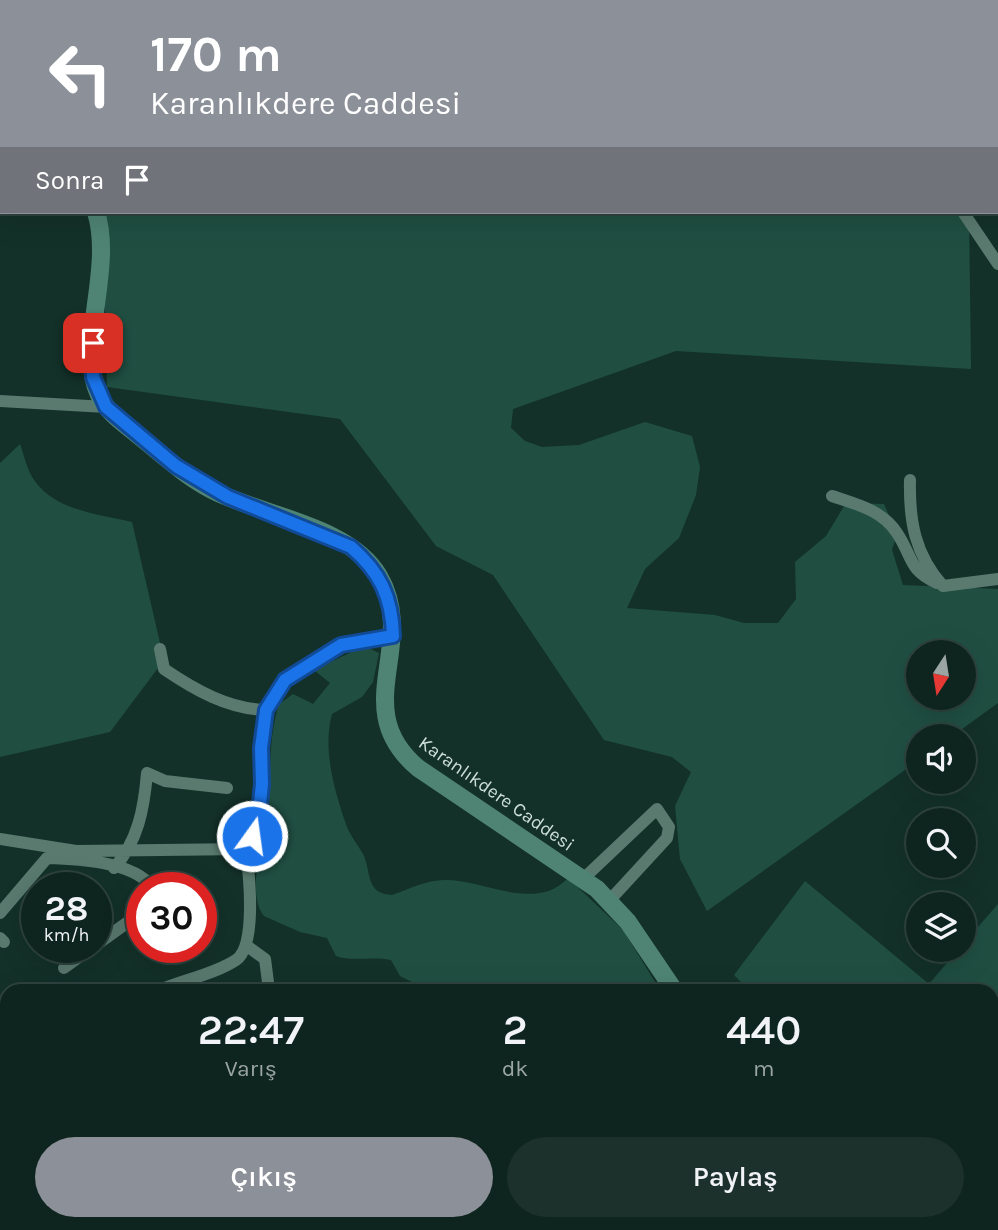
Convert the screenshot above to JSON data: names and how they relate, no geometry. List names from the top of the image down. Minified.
{"streets":{"main road":["Karanlıkdere Caddesi"]},"north":"bottom","page":{"turn":["170 m","Karanlıkdere Caddesi"],"then":"Sonra","speed":"28 km/h","limit":"30","eta":["22:47","Varış","2","dk","440","m"],"buttons":["Çıkış","Paylaş"]}}
